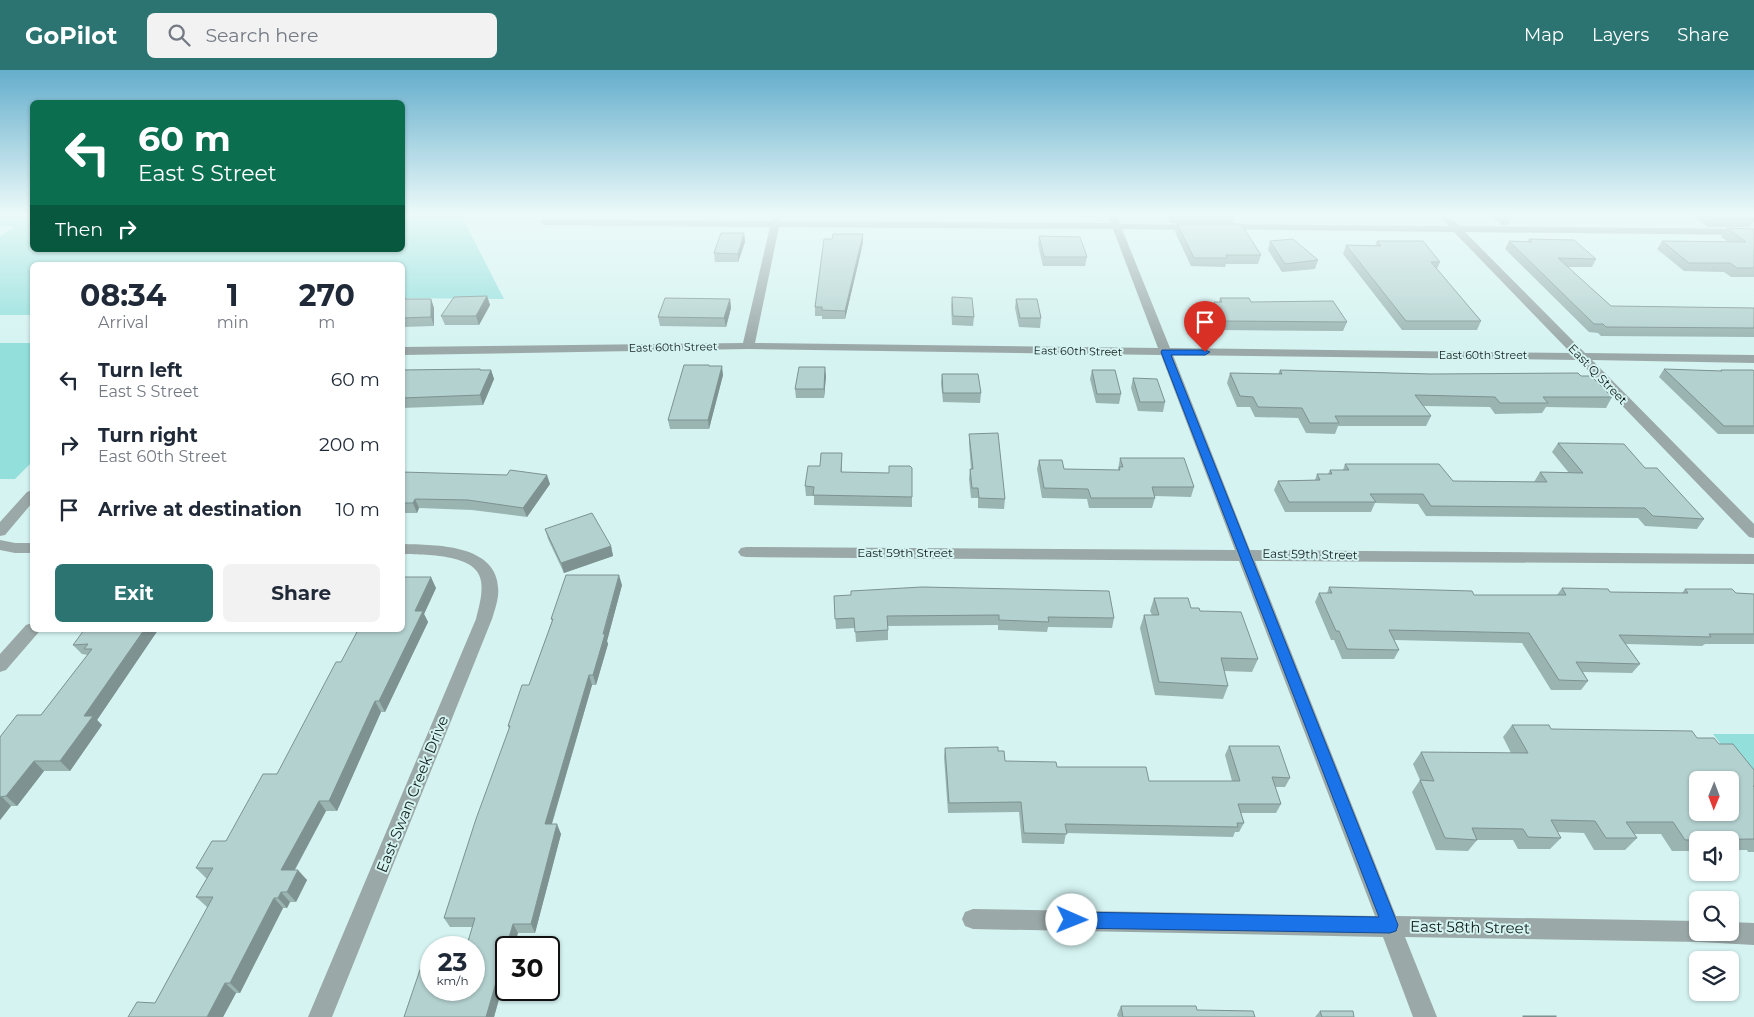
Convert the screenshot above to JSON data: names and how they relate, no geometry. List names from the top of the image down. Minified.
{"streets":{"street":["East 60th Street","East Q Street","East 59th Street","East Swan Creek Drive","East 58th Street"]},"crossings":[["East 60th Street","East Q Street"]],"north":"bottom","page":{"header":"GoPilot","search":"Search here","nav":["Map","Layers","Share"],"turn":["60 m","East S Street"],"then":"Then","eta":["08:34","Arrival","1","min","270","m"],"list":[{"name":"Turn left","note":"East S Street","value":"60 m"},{"name":"Turn right","note":"East 60th Street","value":"200 m"},{"name":"Arrive at destination","value":"10 m"}],"buttons":["Exit","Share"],"speed":"23 km/h","limit":"30"}}
